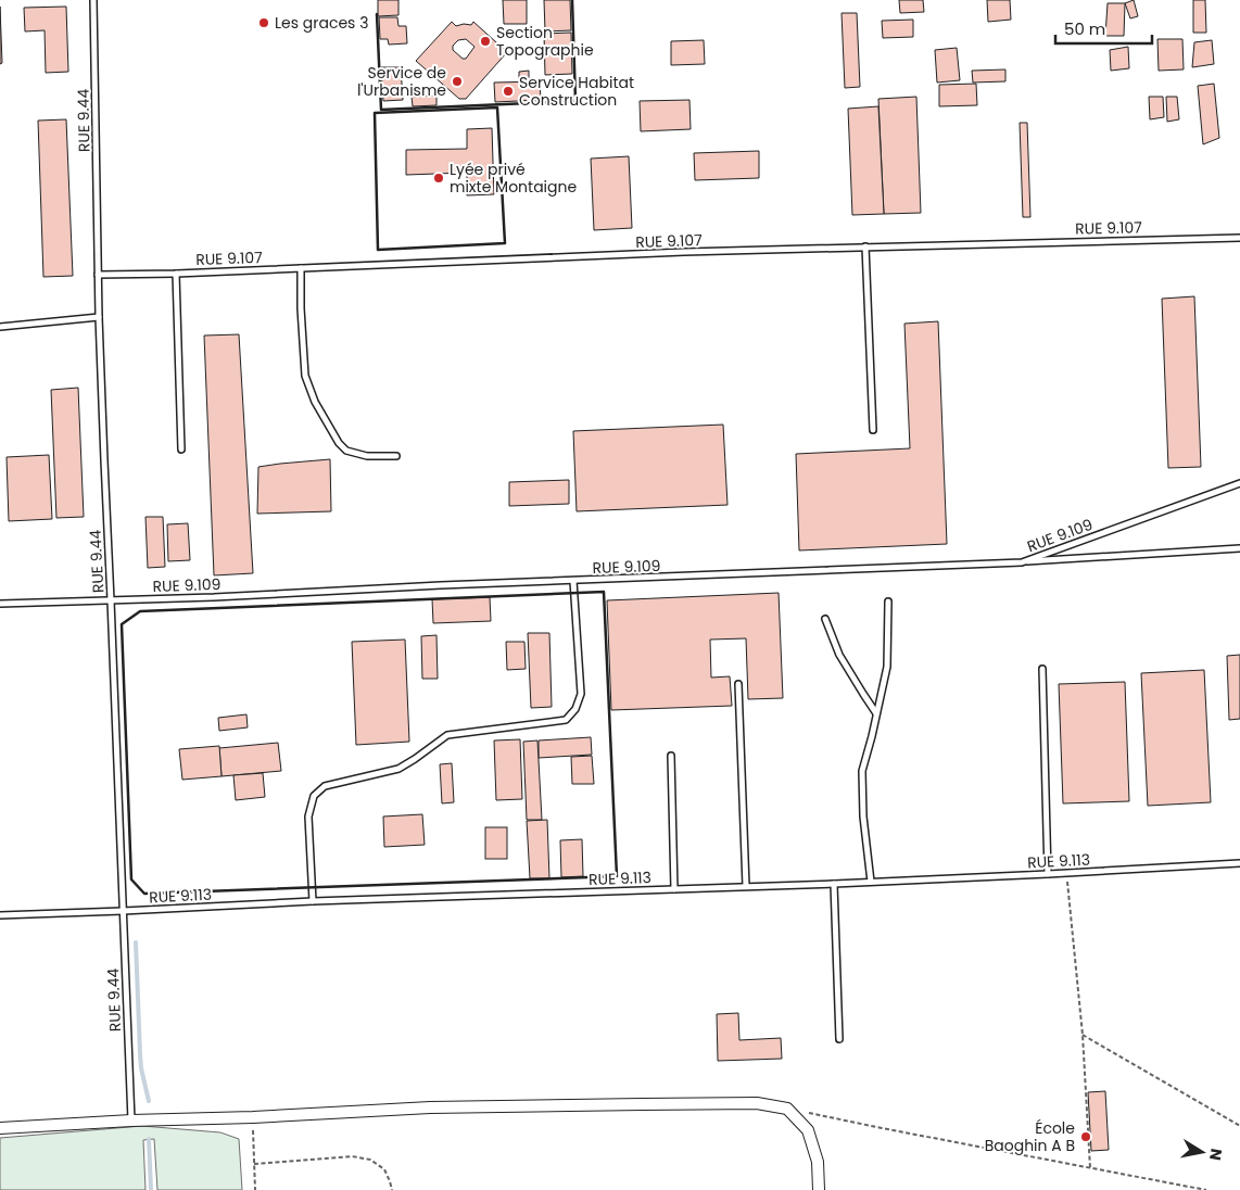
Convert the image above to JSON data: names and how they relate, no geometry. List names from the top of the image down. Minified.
{"streets":{"lane":["RUE 9.44","RUE 9.107","RUE 9.109","RUE 9.113"]},"crossings":[["RUE 9.44","RUE 9.107"],["RUE 9.44","RUE 9.109"],["RUE 9.44","RUE 9.113"]],"places":["Les graces 3","Section Topographie","Service de l'Urbanisme","Service Habitat Construction","Lyée privé mixte Montaigne","École Baoghin A B"],"scale_bar":"50 m","north":"right"}
